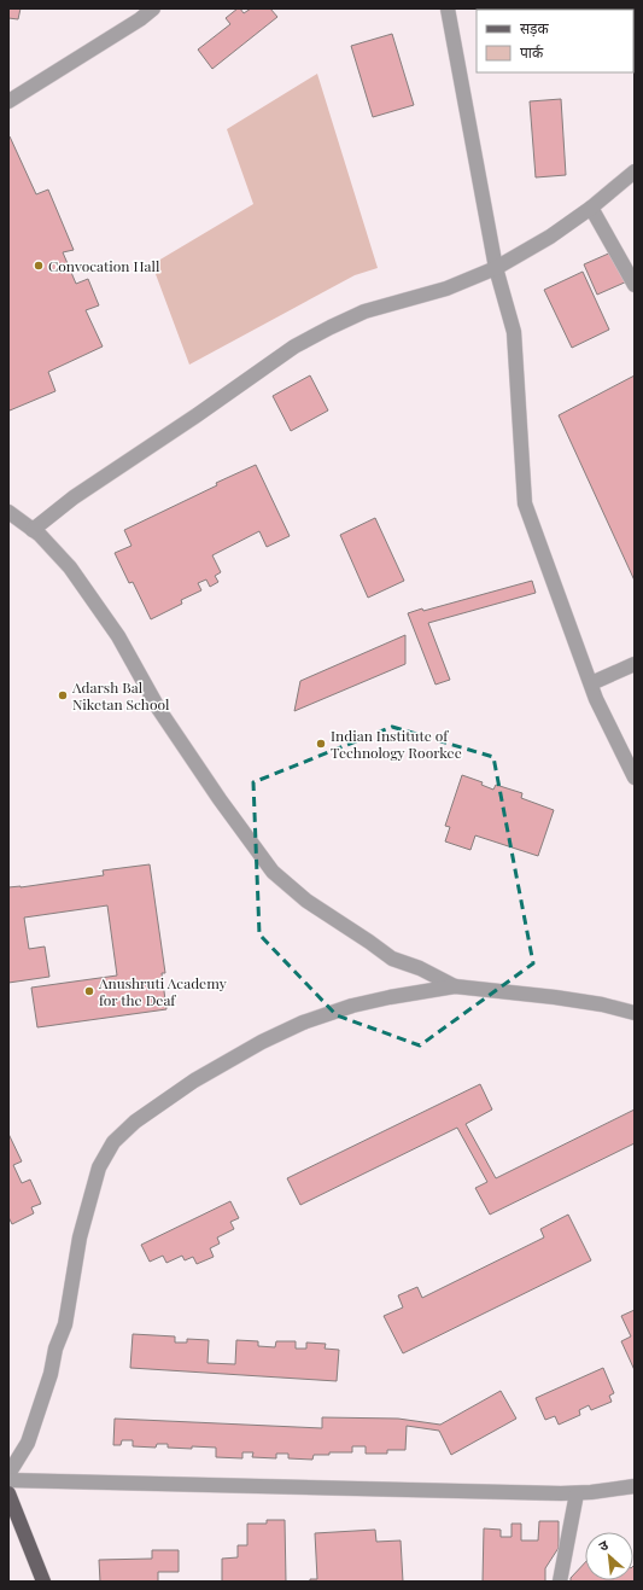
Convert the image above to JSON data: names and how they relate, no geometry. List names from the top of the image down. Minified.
{"places":["Convocation Hall","Adarsh Bal Niketan School","Indian Institute of Technology Roorkee","Anushruti Academy for the Deaf"],"legend":["सड़क","पार्क"],"north":"top left"}
